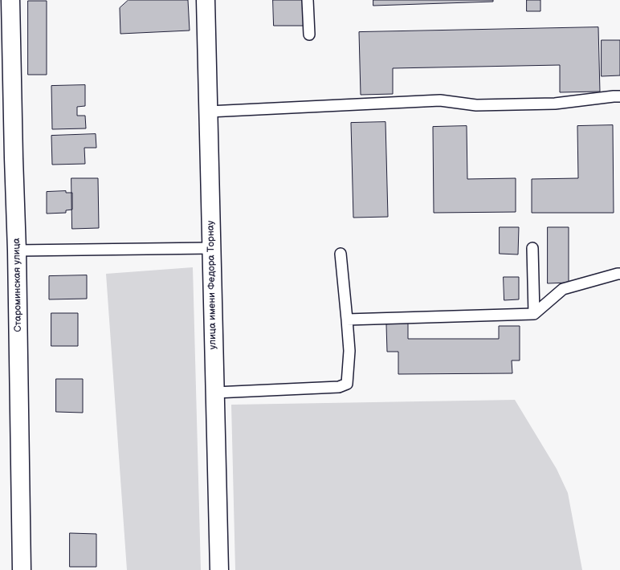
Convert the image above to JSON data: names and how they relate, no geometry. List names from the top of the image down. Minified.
{"streets":{"street":["Староминская улица","улица имени Федора Торнау"]}}
